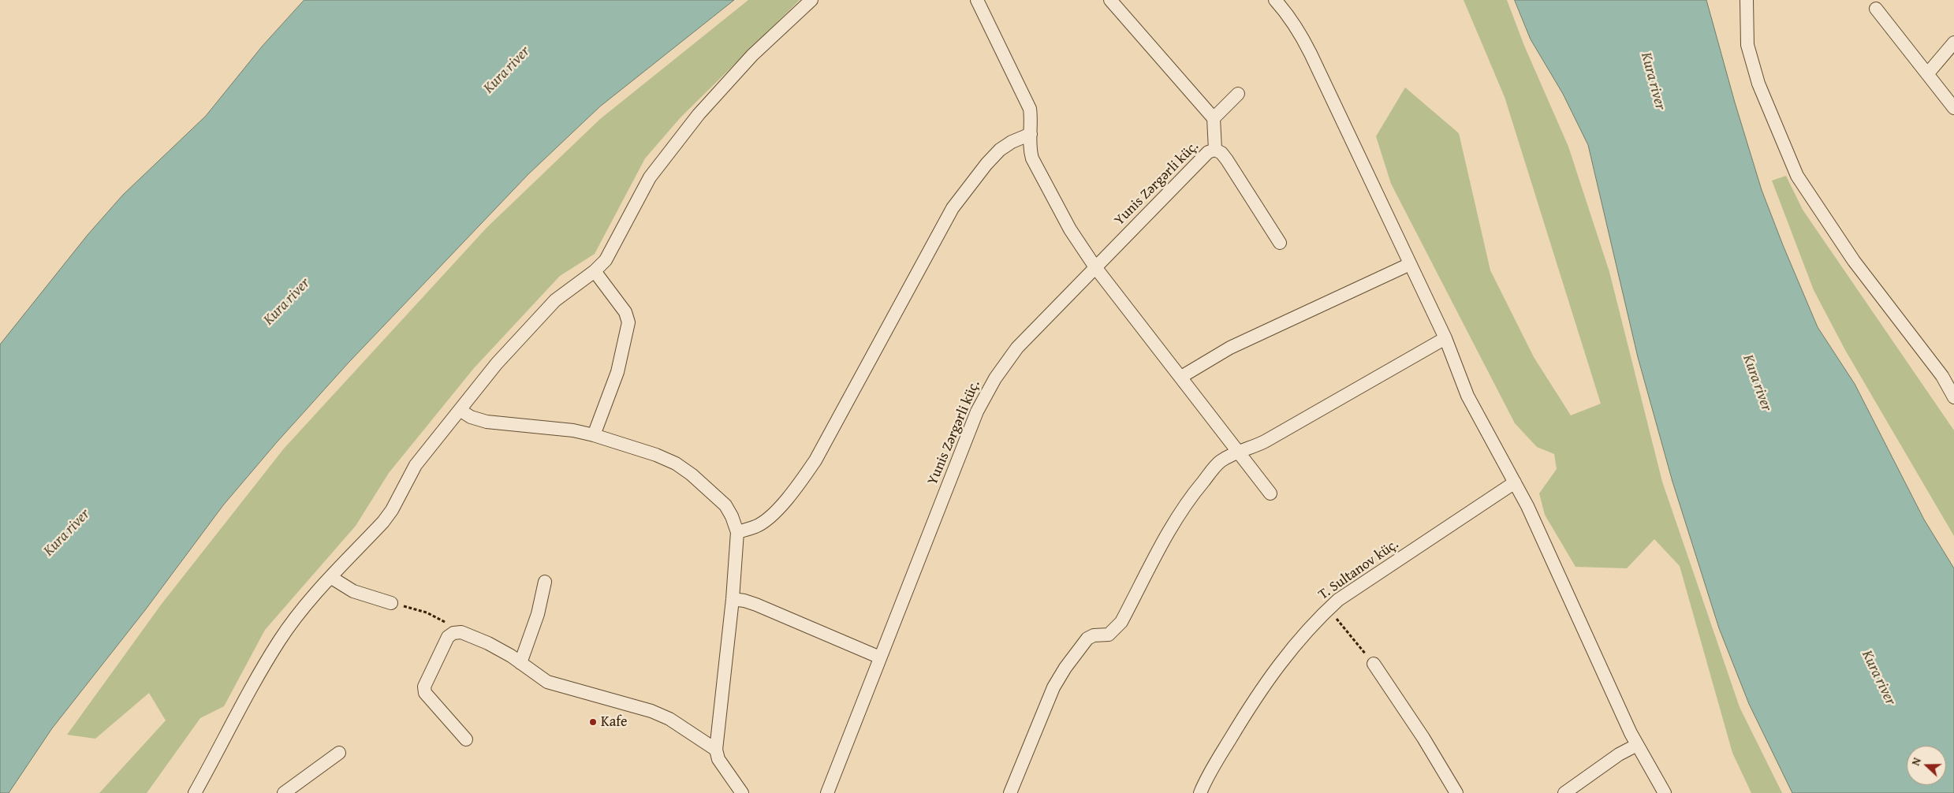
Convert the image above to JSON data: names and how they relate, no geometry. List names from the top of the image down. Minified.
{"streets":{"street":["Yunis Zərgərli küç.","T. Sultanov küç."]},"water":["Kura river"],"places":["Kafe"],"north":"left"}
